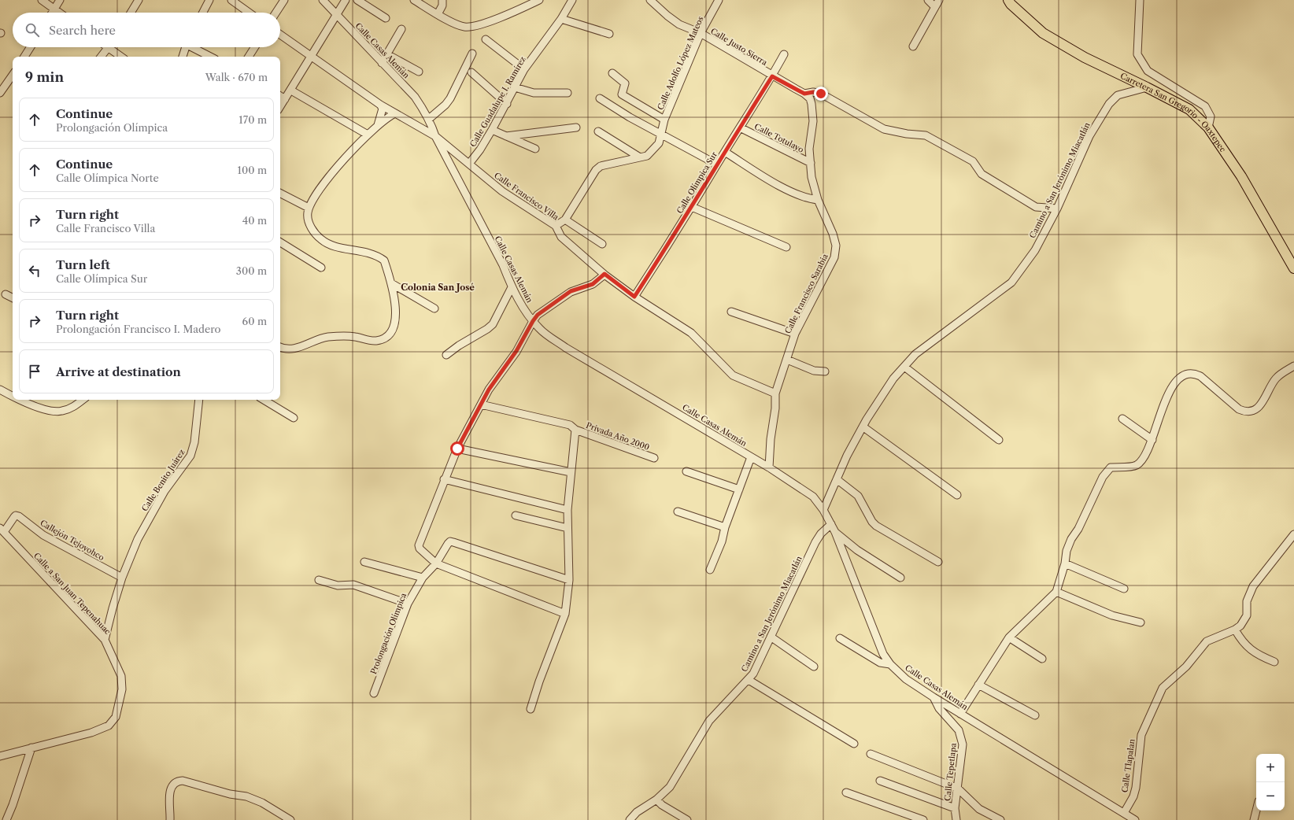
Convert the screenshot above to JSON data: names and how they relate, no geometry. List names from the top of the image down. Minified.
{"streets":{"main road":["Carretera San Gregorio - Oaxtepec"],"street":["Calle Justo Sierra","Calle Casas Alemán","Calle Adolfo López Mateos","Calle Guadalupe I. Ramírez","Calle Totulayo","Camino a San Jerónimo Miacatlán","Calle Olímpica Sur","Calle Francisco Villa","Calle Francisco Sarabia","Privada Año 2000","Calle Benito Juárez","Callejón Tejoyohco","Calle a San Juan Tepenahuac","Prolongación Olímpica","Calle Tlapalan","Calle Tepetlapa"]},"crossings":[["Calle Justo Sierra","Calle Adolfo López Mateos"],["Calle Justo Sierra","Calle Olímpica Sur"],["Calle Justo Sierra","Calle Francisco Sarabia"],["Calle Casas Alemán","Camino a San Jerónimo Miacatlán"],["Calle Casas Alemán","Calle Francisco Villa"],["Calle Casas Alemán","Calle Francisco Sarabia"],["Calle Casas Alemán","Calle Tlapalan"],["Calle Casas Alemán","Calle Tepetlapa"],["Calle Adolfo López Mateos","Calle Francisco Villa"],["Calle Guadalupe I. Ramírez","Calle Francisco Villa"],["Carretera San Gregorio - Oaxtepec","Camino a San Jerónimo Miacatlán"],["Calle Totulayo","Calle Olímpica Sur"],["Calle Totulayo","Calle Francisco Sarabia"],["Calle Olímpica Sur","Calle Francisco Villa"],["Calle Francisco Villa","Calle Francisco Sarabia"],["Calle Benito Juárez","Callejón Tejoyohco"],["Calle Benito Juárez","Calle a San Juan Tepenahuac"],["Callejón Tejoyohco","Calle a San Juan Tepenahuac"]],"districts":["Colonia San José"],"page":{"search":"Search here","heading":["9 min","Walk · 670 m"],"list":[["Continue","Prolongación Olímpica","170 m"],["Continue","Calle Olímpica Norte","100 m"],["Turn right","Calle Francisco Villa","40 m"],["Turn left","Calle Olímpica Sur","300 m"],["Turn right","Prolongación Francisco I. Madero","60 m"],"Arrive at destination"],"map_buttons":["+","−"]}}
